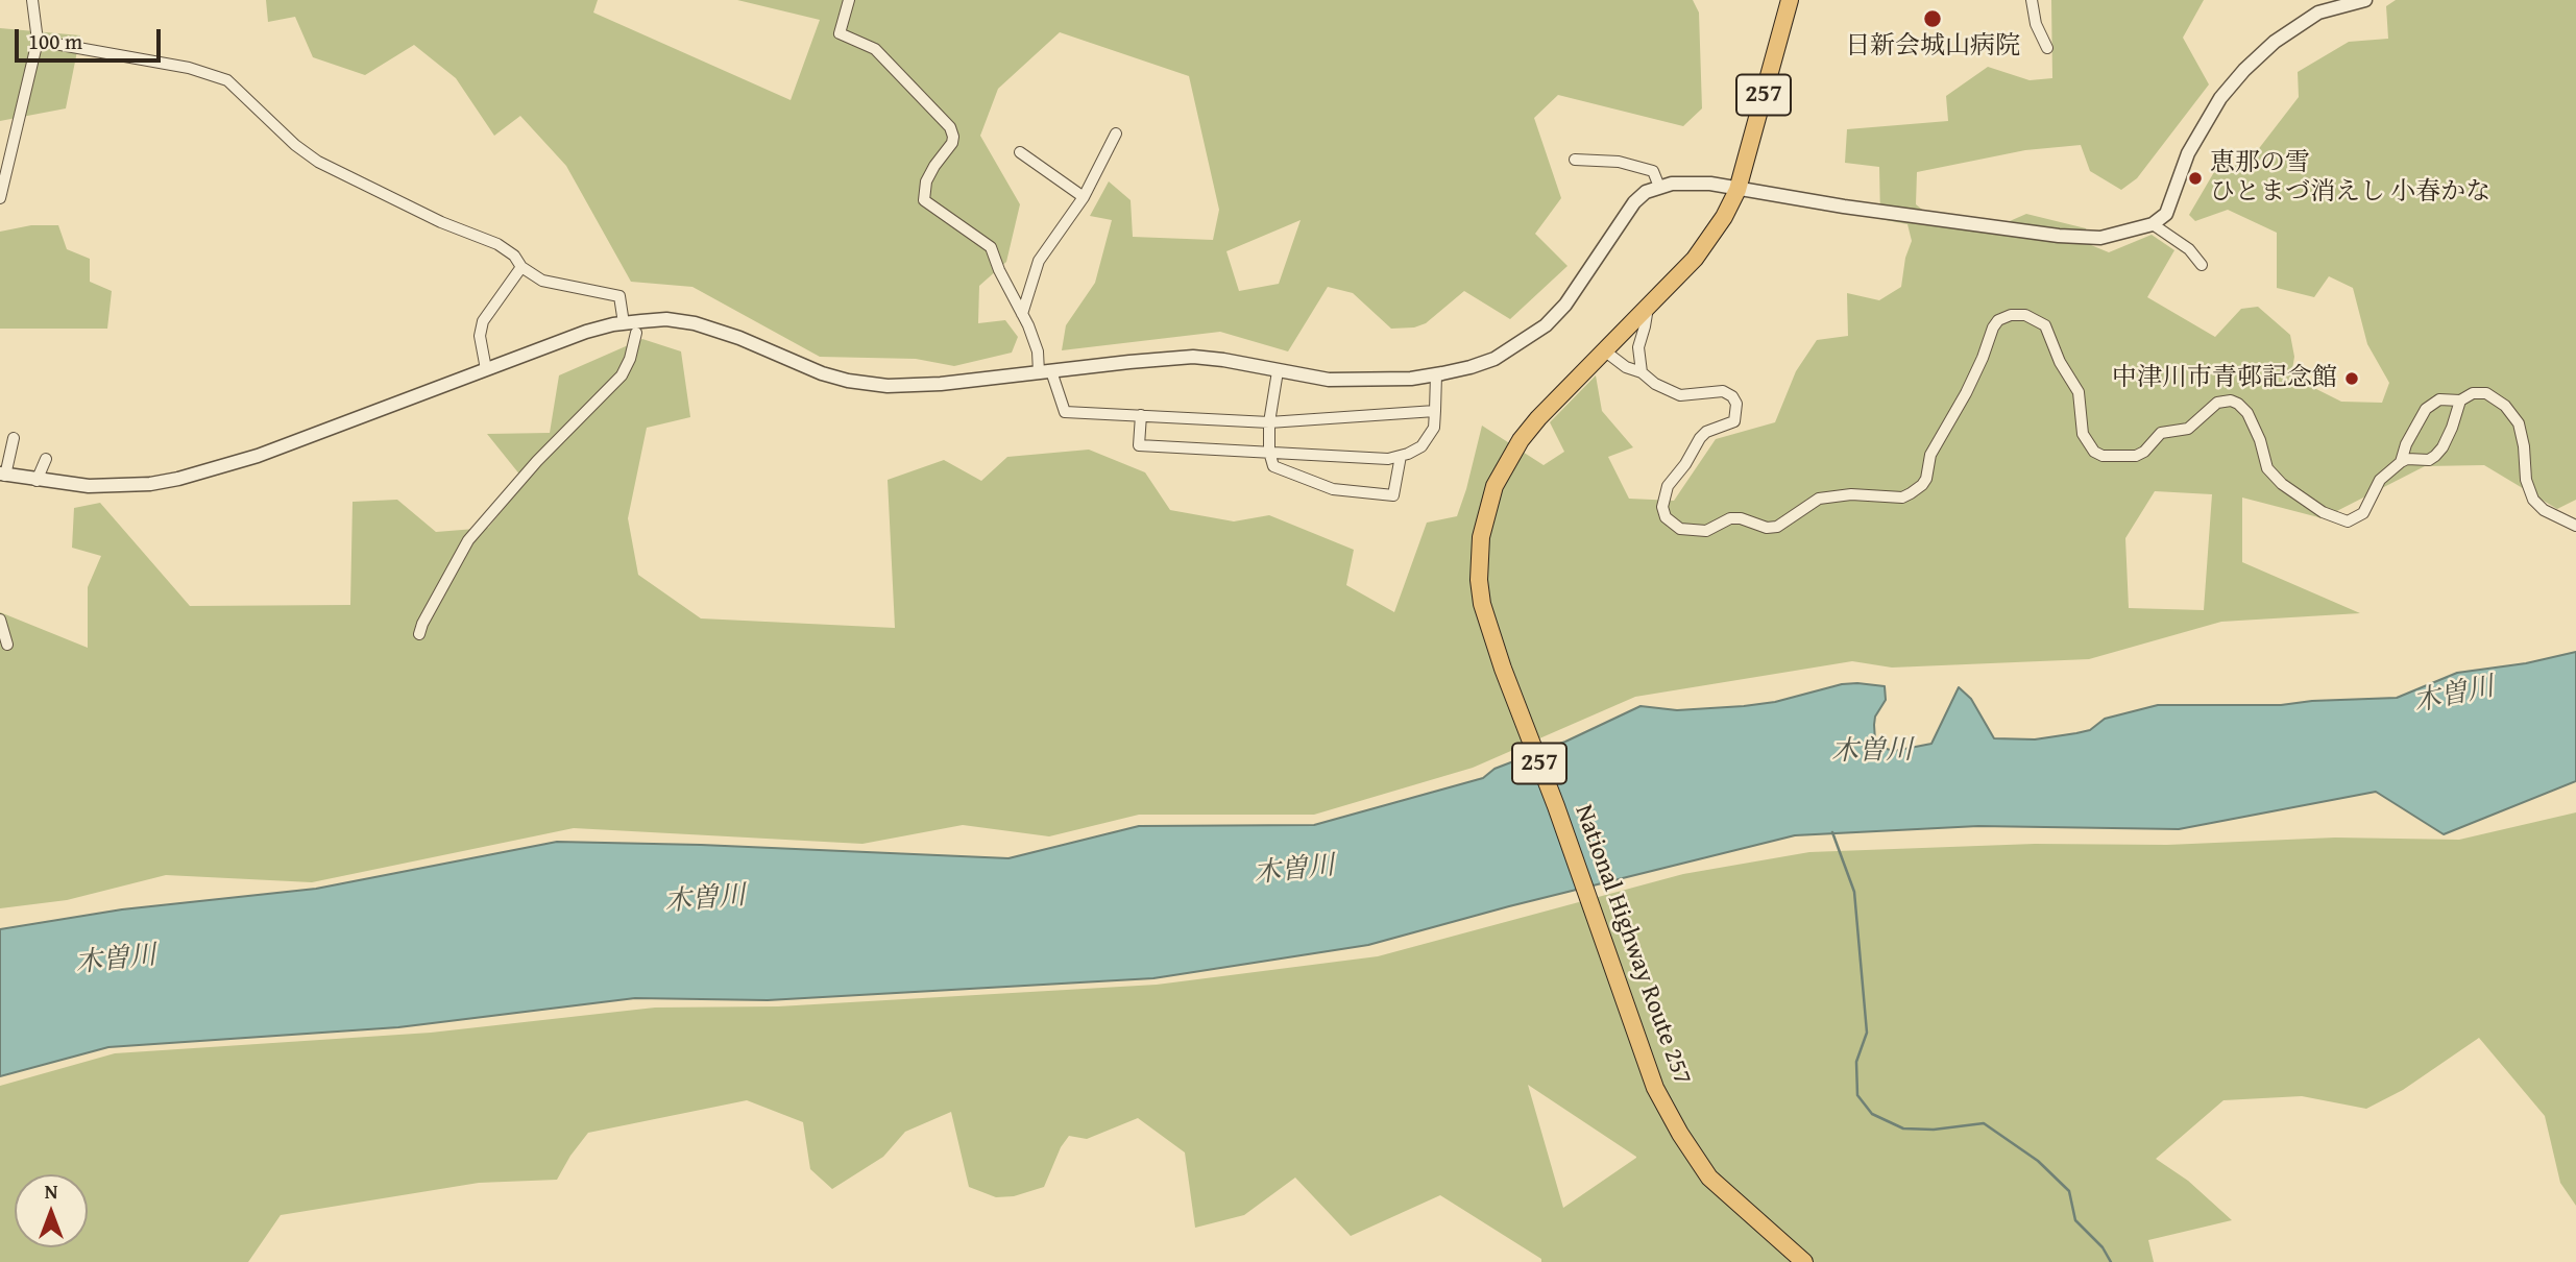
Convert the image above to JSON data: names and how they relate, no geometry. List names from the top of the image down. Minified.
{"streets":{"highway":["257","National Highway Route 257"]},"water":["木曽川"],"places":["日新会城山病院","恵那の雪 ひとまづ消えし 小春かな","中津川市青邨記念館"],"scale_bar":"100 m","north":"top"}
